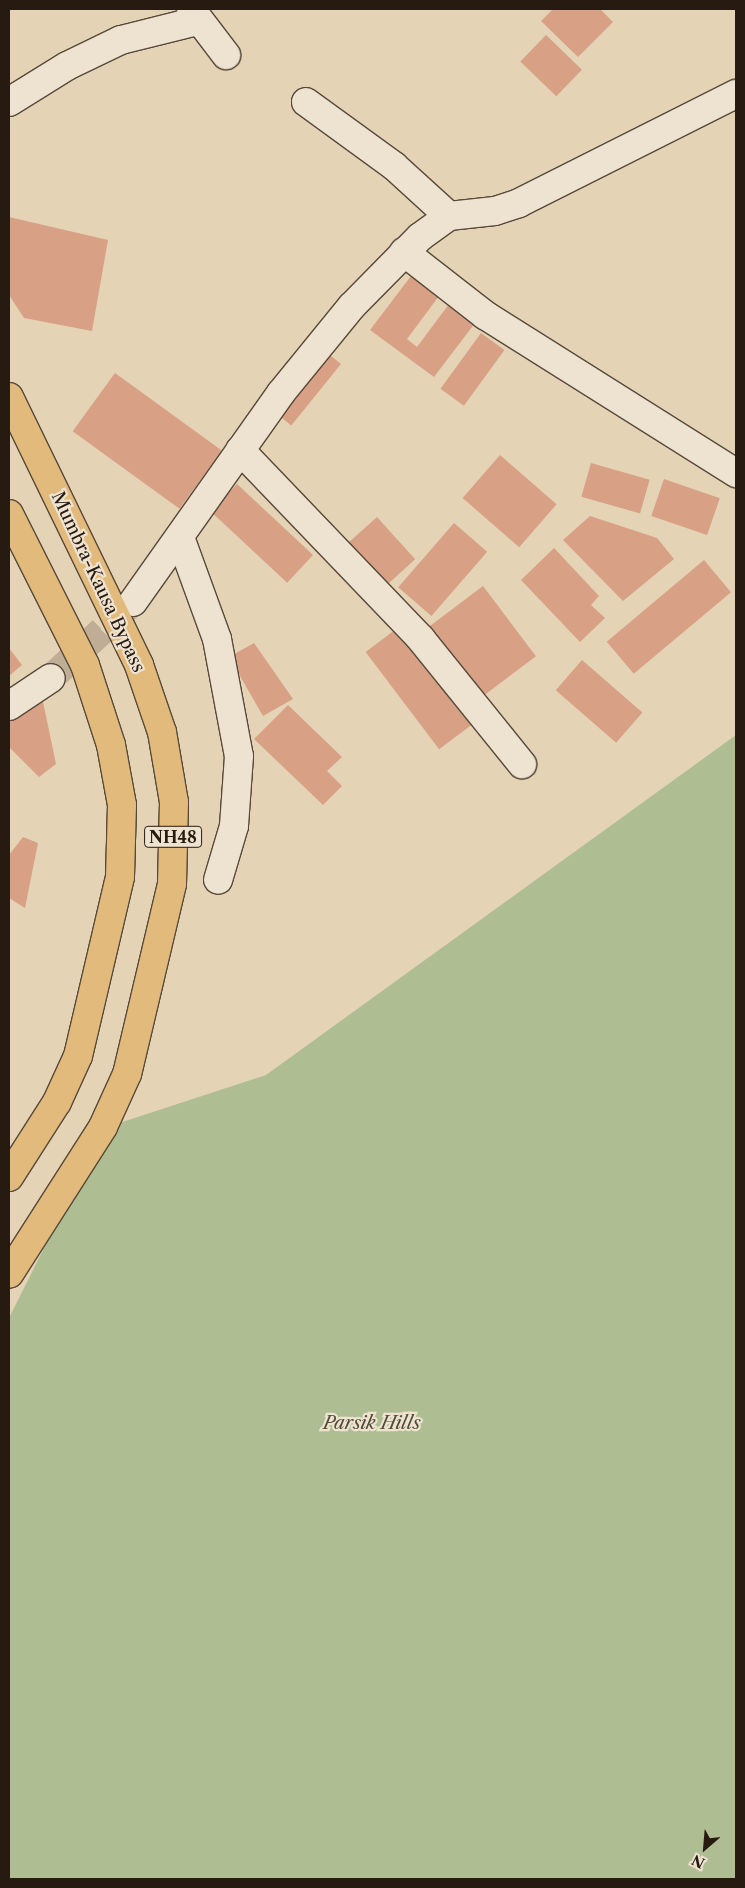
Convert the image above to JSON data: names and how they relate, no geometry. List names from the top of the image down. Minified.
{"streets":{"highway":["Mumbra-Kausa Bypass","NH48"]},"parks":["Parsik Hills"],"north":"bottom left"}
